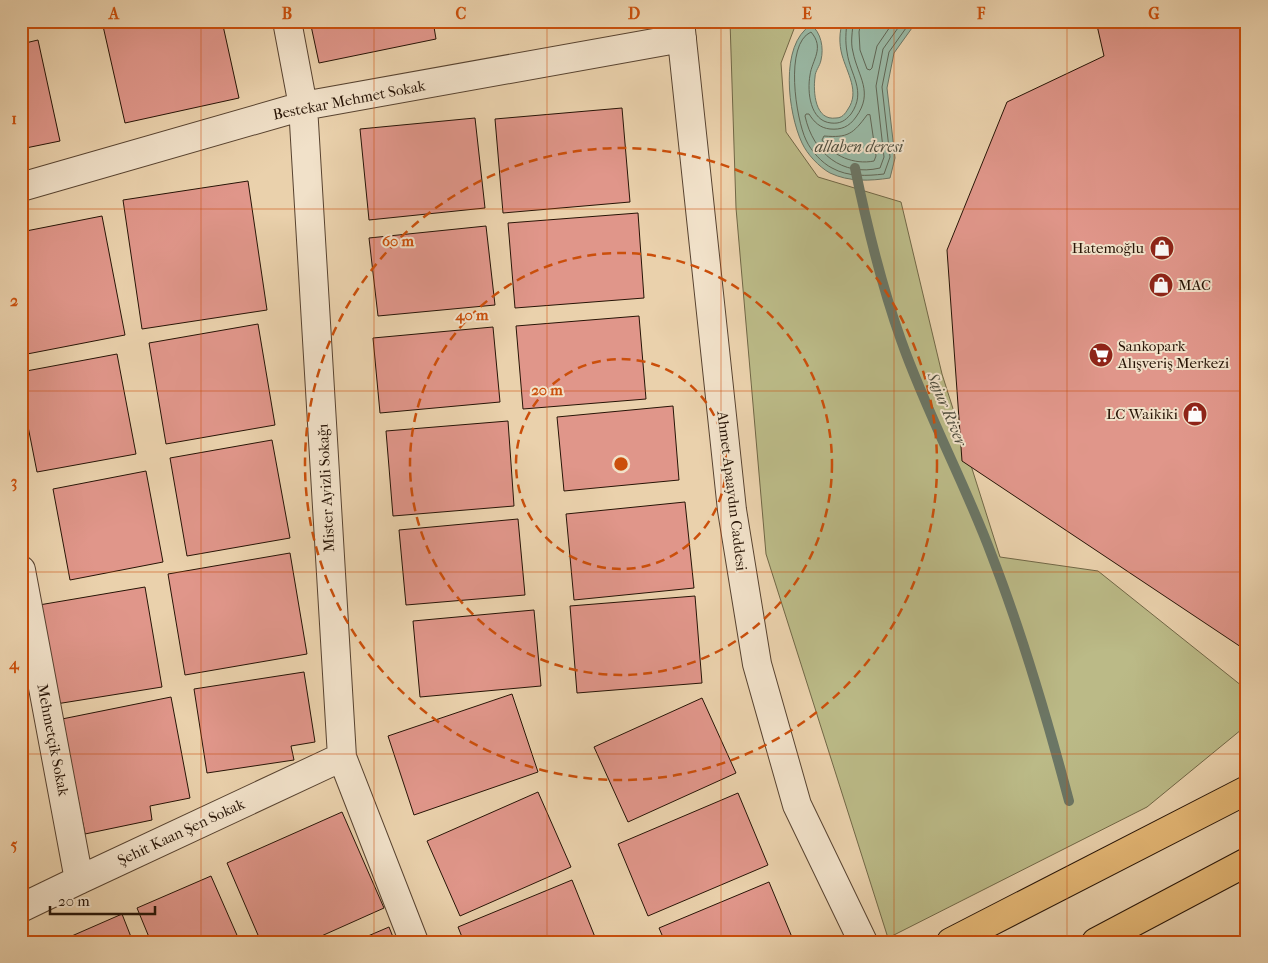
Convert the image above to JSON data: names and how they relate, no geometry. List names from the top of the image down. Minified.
{"streets":{"street":["Bestekar Mehmet Sokak","Mister Ayizli Sokağı","Ahmet Apaaydın Caddesi","Mehmetçik Sokak","Şehit Kaan Şen Sokak"]},"crossings":[["Bestekar Mehmet Sokak","Mister Ayizli Sokağı"],["Bestekar Mehmet Sokak","Ahmet Apaaydın Caddesi"],["Mister Ayizli Sokağı","Şehit Kaan Şen Sokak"],["Mehmetçik Sokak","Şehit Kaan Şen Sokak"]],"water":["allaben deresi","Sajur River"],"places":{"shop":["Hatemoğlu","MAC","LC Waikiki"],"supermarket":["Sankopark Alışveriş Merkezi"]},"scale_bar":"20 m","grid":{"columns":["A","B","C","D","E","F","G"],"rows":["1","2","3","4","5"]},"rings":["60 m","40 m","20 m"]}
